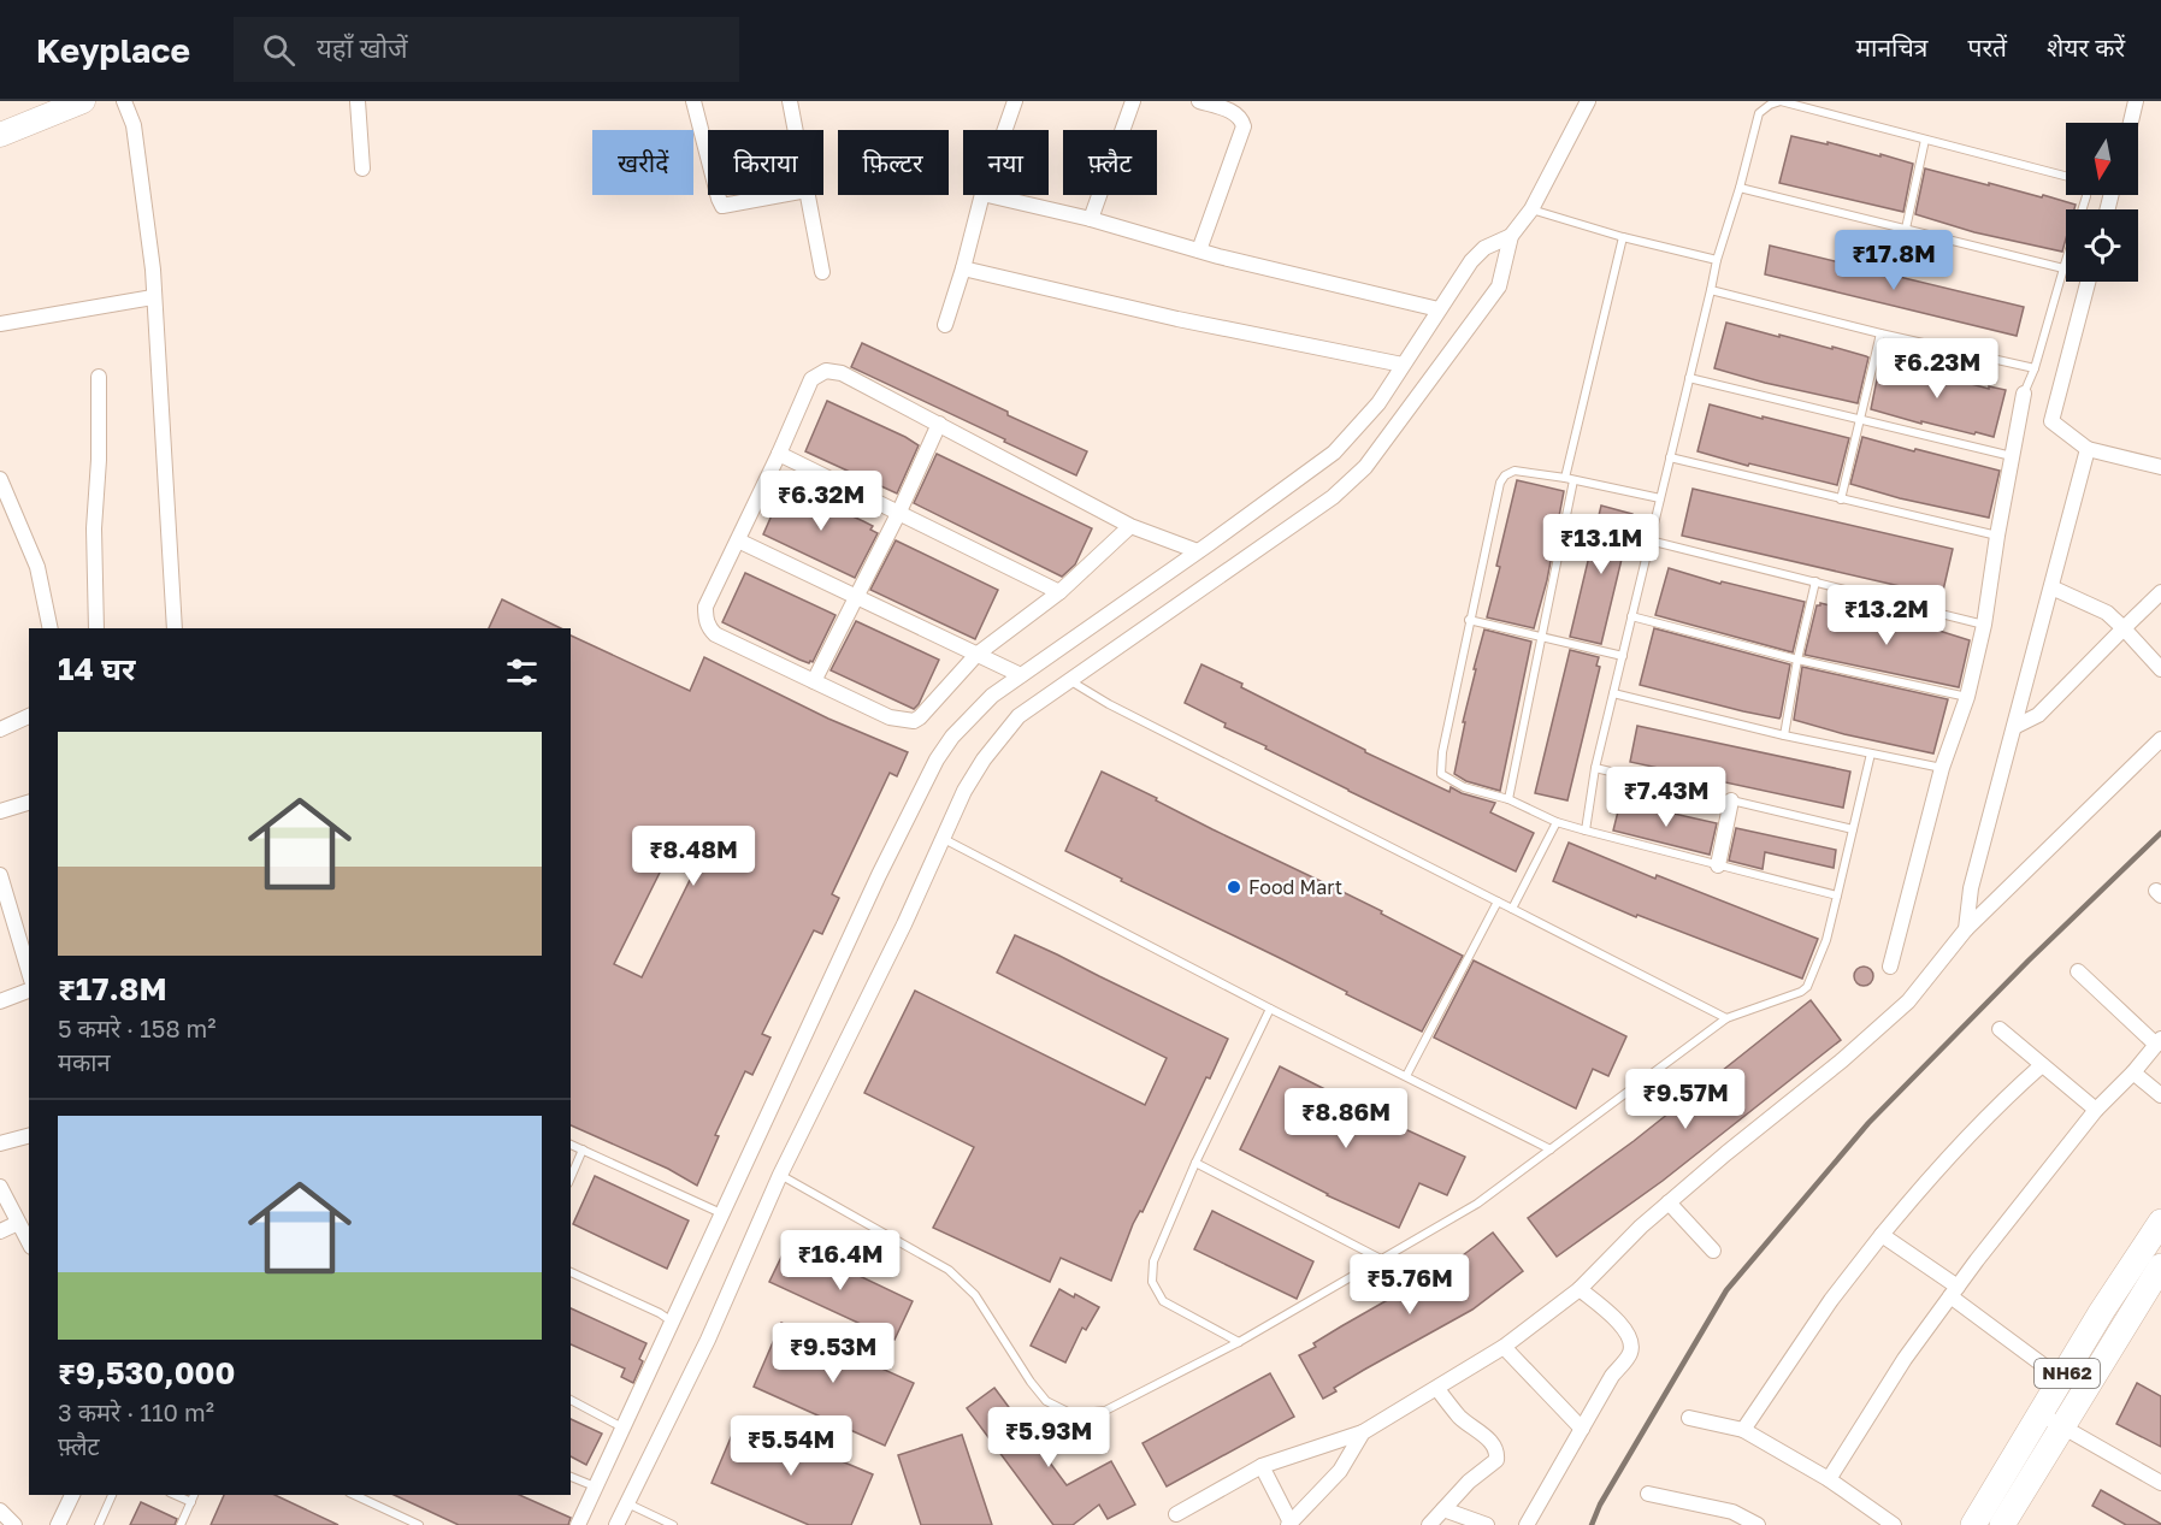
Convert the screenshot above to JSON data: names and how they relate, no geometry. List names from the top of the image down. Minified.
{"streets":{"highway":["NH62"]},"places":["Food Mart"],"north":"bottom","page":{"header":"Keyplace","search":"यहाँ खोजें","nav":["मानचित्र","परतें","शेयर करें"],"chip":["खरीदें","किराया","फ़िल्टर","नया","फ़्लैट"],"price":["₹17.8M","₹6.23M","₹6.32M","₹13.1M","₹13.2M","₹7.43M","₹8.48M","₹9.57M","₹8.86M","₹16.4M","₹5.76M","₹9.53M","₹5.93M","₹5.54M"],"heading":"14 घर","list":[{"name":"₹17.8M","note":"5 कमरे · 158 m² · मकान"},{"name":"₹9,530,000","note":"3 कमरे · 110 m² · फ़्लैट"}]}}
